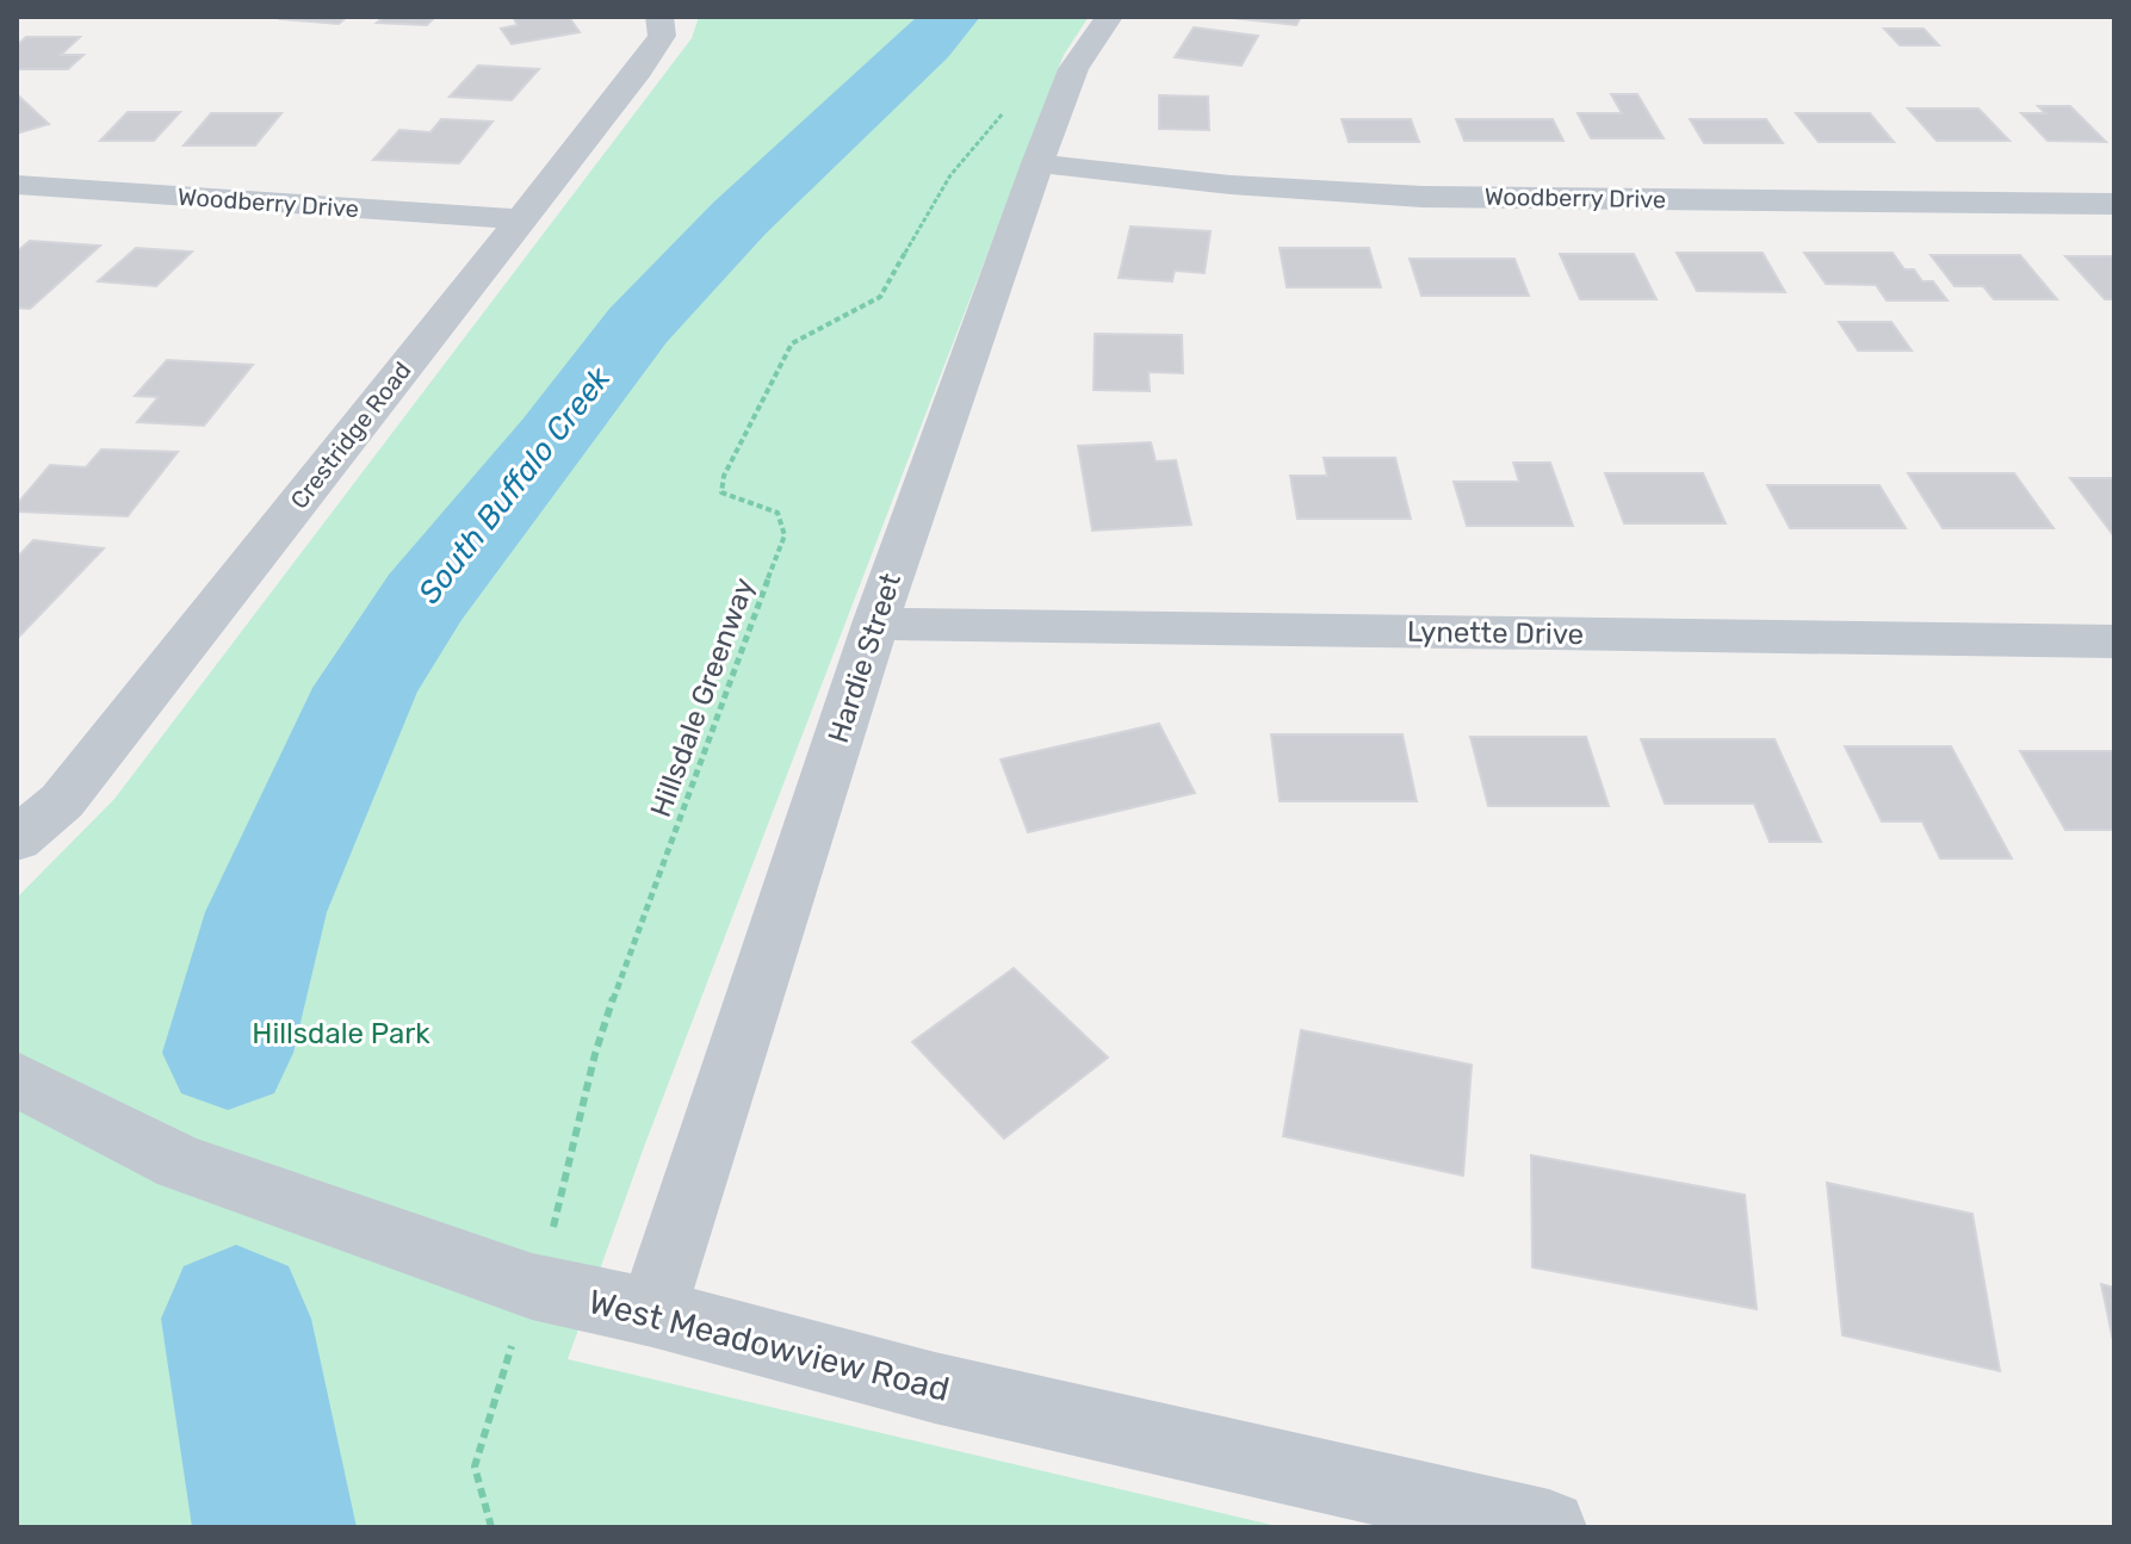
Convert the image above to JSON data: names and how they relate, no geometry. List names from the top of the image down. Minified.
{"streets":{"street":["Woodberry Drive","Crestridge Road","Lynette Drive","Hardie Street","West Meadowview Road"],"path":["Hillsdale Greenway"]},"crossings":[["Woodberry Drive","Crestridge Road"],["Woodberry Drive","Hardie Street"],["Lynette Drive","Hardie Street"],["Hardie Street","West Meadowview Road"],["Hillsdale Greenway","West Meadowview Road"]],"water":["South Buffalo Creek"],"parks":["Hillsdale Park"]}
